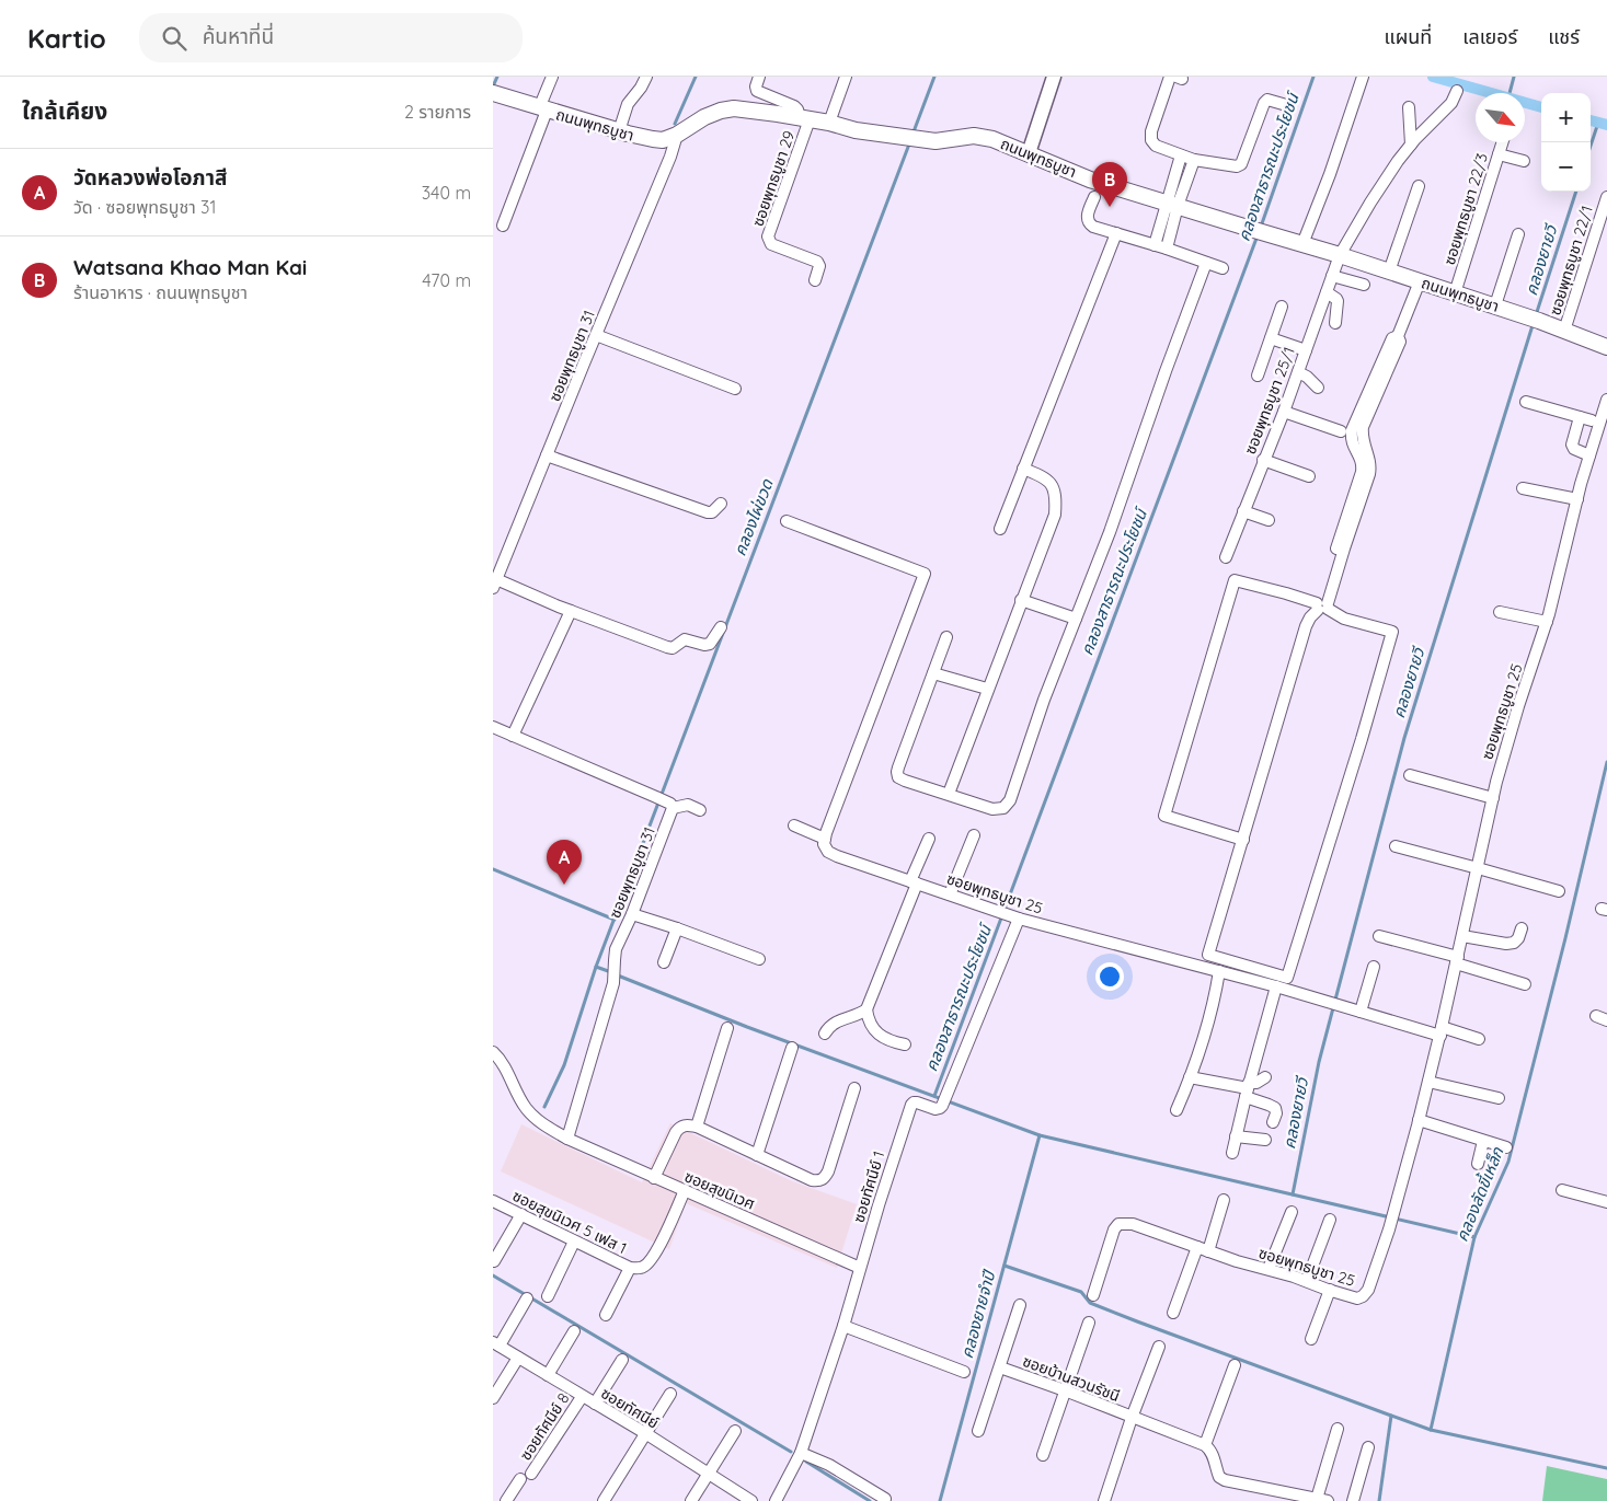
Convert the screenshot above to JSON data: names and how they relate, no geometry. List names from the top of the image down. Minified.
{"streets":{"main road":["ถนนพุทธบูชา"],"street":["ซอยพุทธบูชา 29","ซอยพุทธบูชา 22/3","ซอยพุทธบูชา 22/1","ซอยพุทธบูชา 31","ซอยพุทธบูชา 25/1","ซอยพุทธบูชา 25","ซอยทัศนีย์ 1","ซอยสุขนิเวศ","ซอยสุขนิเวศ 5 เฟส 1","ซอยบ้านสวนรัชนี","ซอยทัศนีย์","ซอยทัศนีย์ 8"]},"crossings":[["ถนนพุทธบูชา","ซอยพุทธบูชา 29"],["ถนนพุทธบูชา","ซอยพุทธบูชา 22/3"],["ถนนพุทธบูชา","ซอยพุทธบูชา 22/1"],["ถนนพุทธบูชา","ซอยพุทธบูชา 31"],["ถนนพุทธบูชา","ซอยพุทธบูชา 25/1"],["ซอยพุทธบูชา 31","ซอยสุขนิเวศ"],["ซอยพุทธบูชา 25","ซอยทัศนีย์ 1"],["ซอยทัศนีย์ 1","ซอยสุขนิเวศ"],["ซอยสุขนิเวศ","ซอยสุขนิเวศ 5 เฟส 1"],["ซอยทัศนีย์","ซอยทัศนีย์ 8"]],"water":["คลองสาธารณะประโยชน์","คลองยายวี","คลองไผ่ขวด","คลองลัดขี้เหล็ก","คลองยายจำปี"],"north":"bottom right","page":{"header":"Kartio","search":"ค้นหาที่นี่","nav":["แผนที่","เลเยอร์","แชร์"],"heading":["ใกล้เคียง","2 รายการ"],"map_buttons":["+","−"],"list":[{"mark":"A","name":"วัดหลวงพ่อโอภาสี","note":"วัด · ซอยพุทธบูชา 31","value":"340 m"},{"mark":"B","name":"Watsana Khao Man Kai","note":"ร้านอาหาร · ถนนพุทธบูชา","value":"470 m"}],"pins":["B","A"]}}
